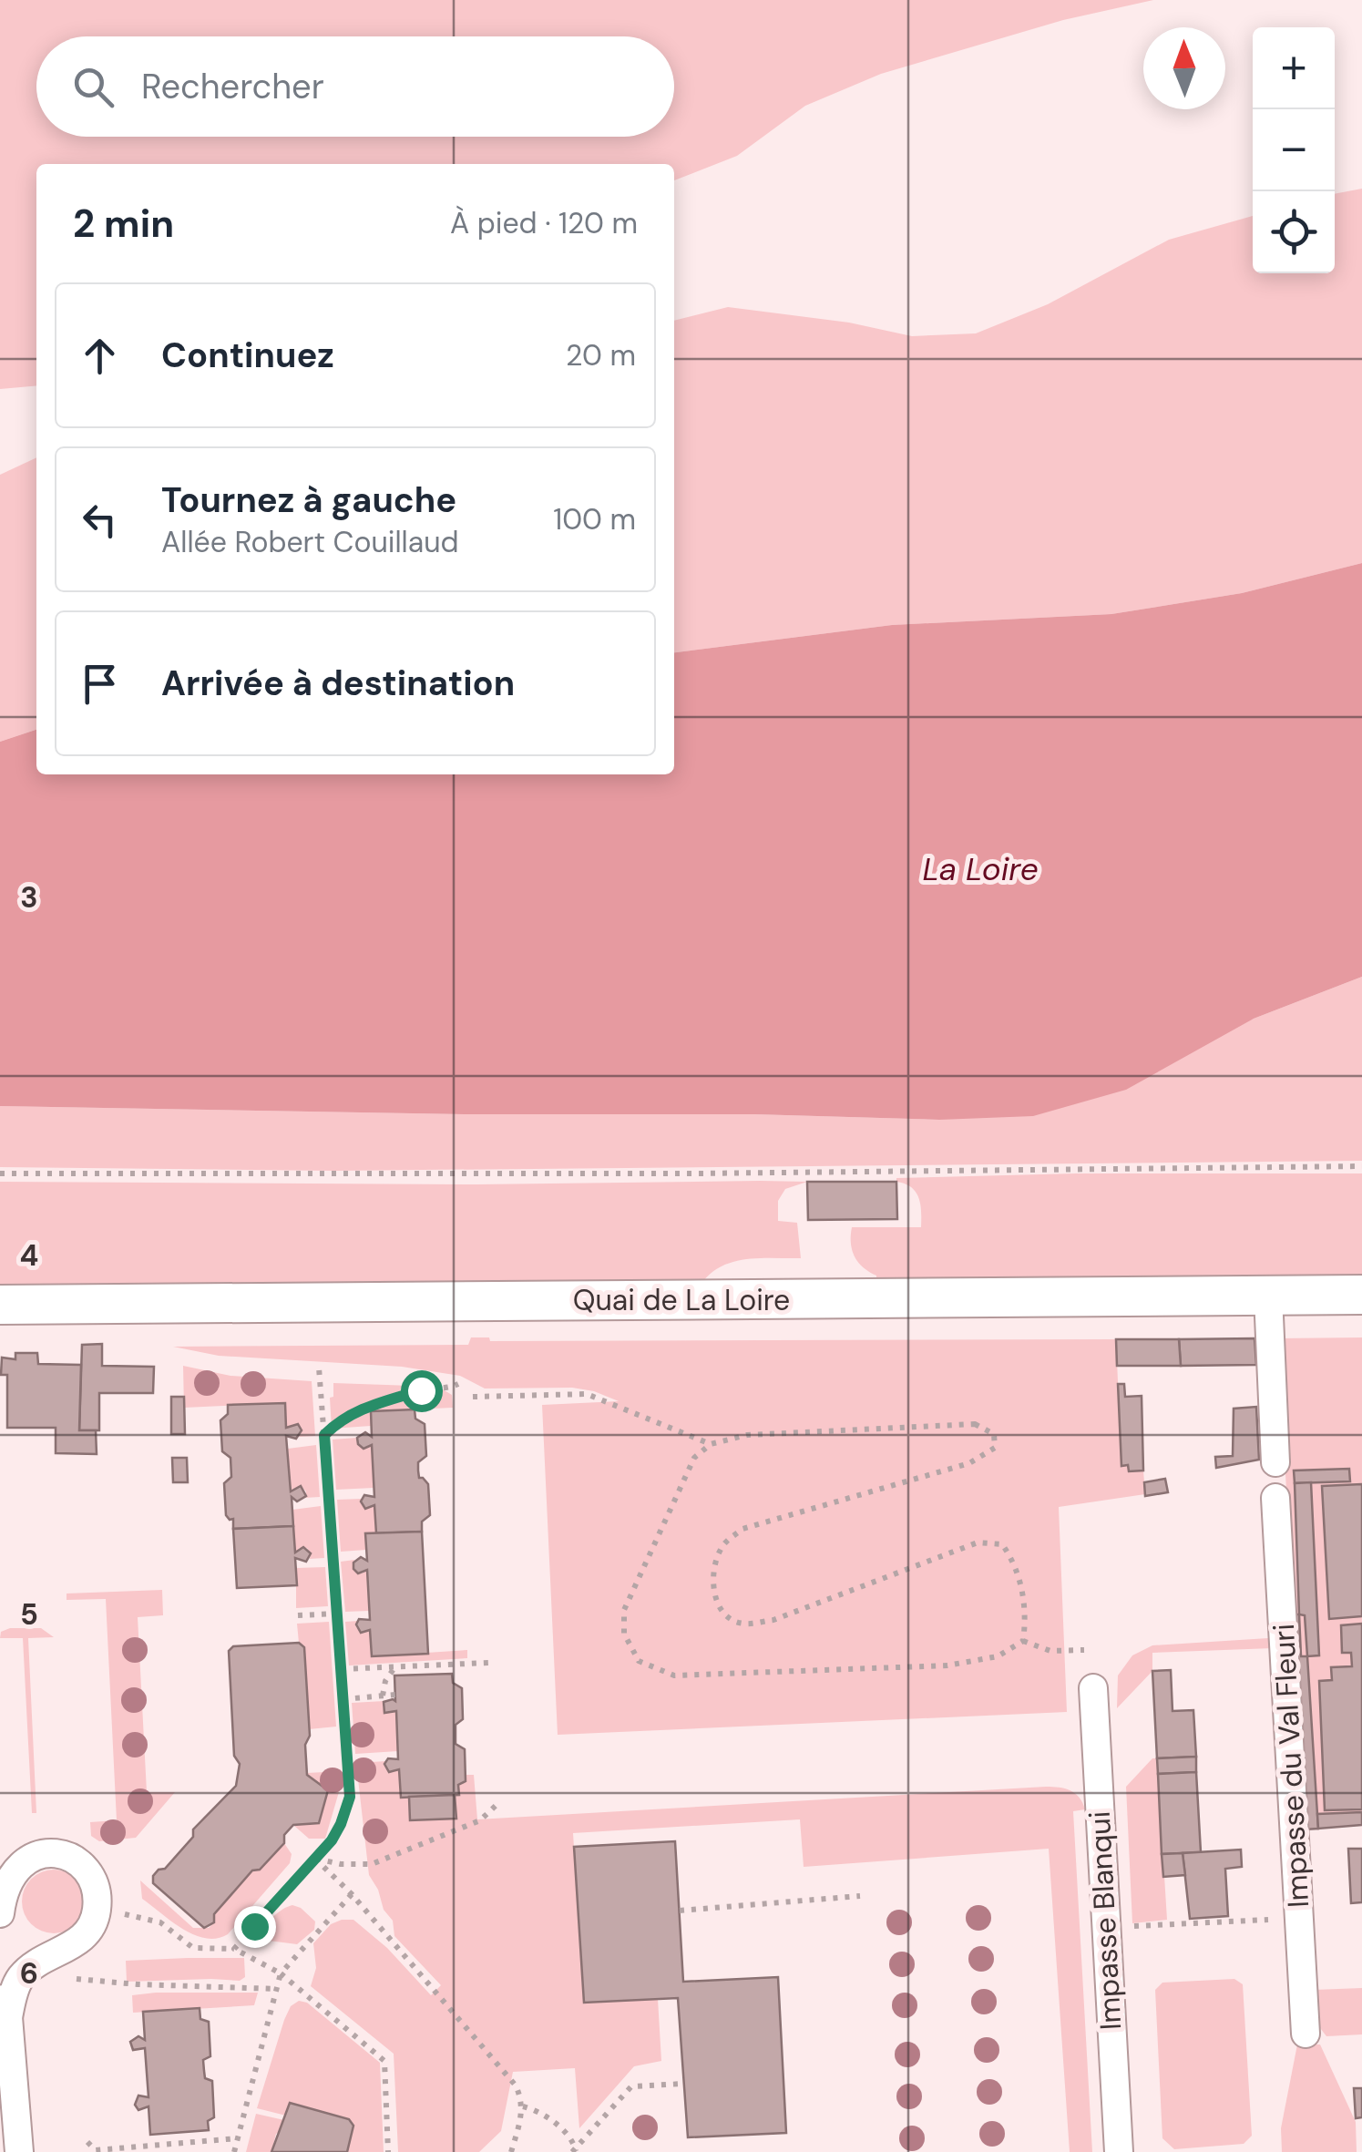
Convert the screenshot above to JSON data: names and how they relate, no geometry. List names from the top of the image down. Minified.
{"streets":{"main road":["Quai de La Loire"],"street":["Impasse du Val Fleuri","Impasse Blanqui"]},"water":["La Loire"],"north":"top","page":{"map_buttons":["+","−"],"search":"Rechercher","heading":["2 min","À pied · 120 m"],"list":[["Continuez","20 m"],["Tournez à gauche","Allée Robert Couillaud","100 m"],"Arrivée à destination"]},"grid":{"rows":["3","4","5","6"]}}
